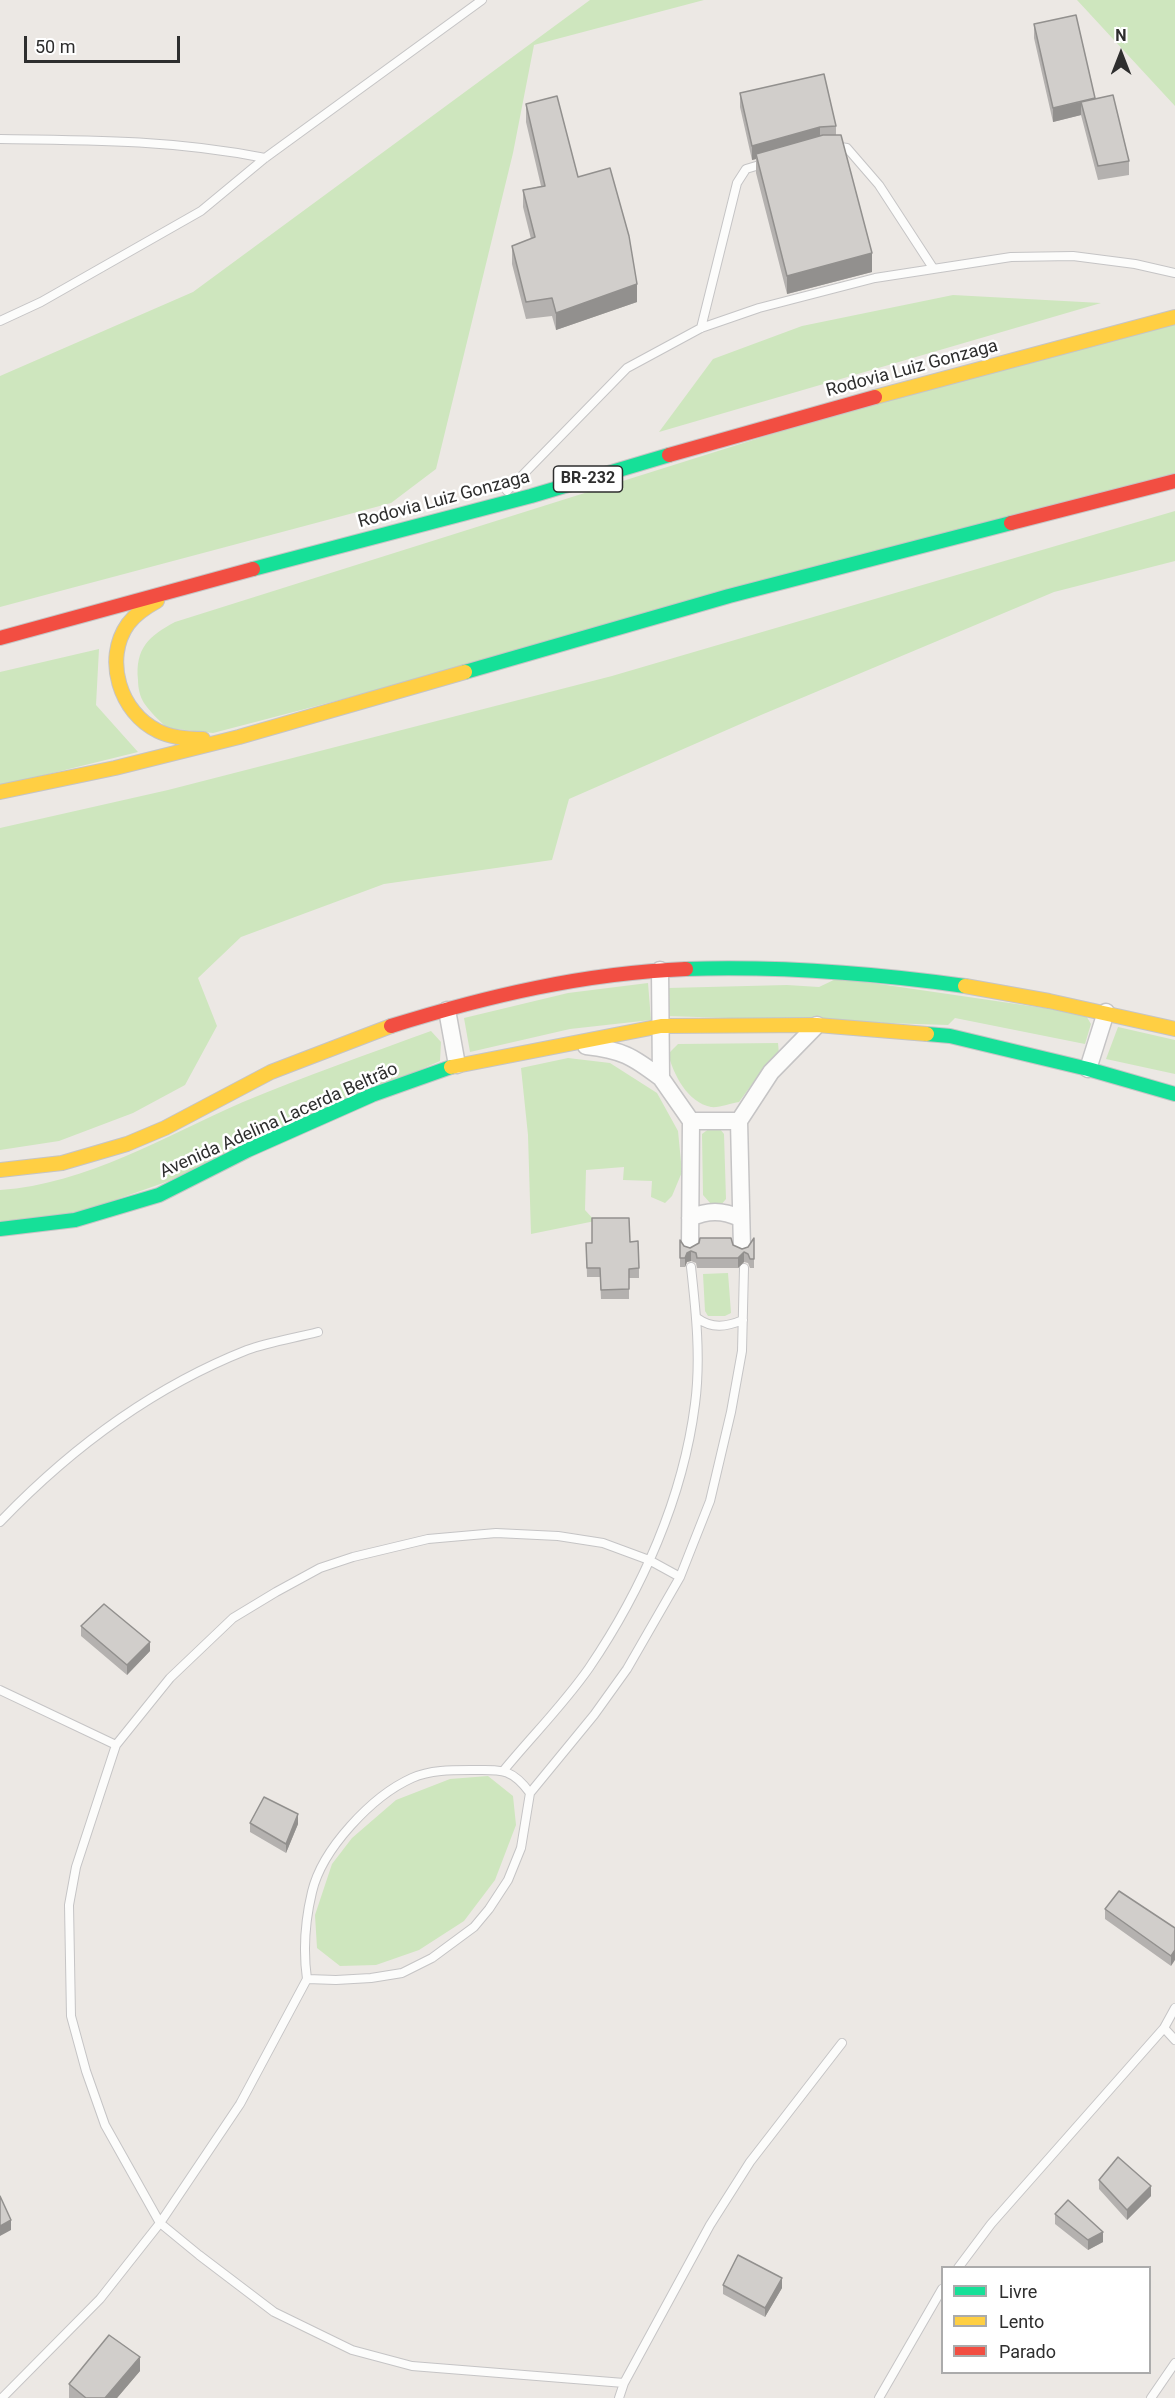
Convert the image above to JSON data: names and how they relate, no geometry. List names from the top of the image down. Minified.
{"streets":{"main road":["Rodovia Luiz Gonzaga","BR-232","Avenida Adelina Lacerda Beltrão"]},"legend":["Livre","Lento","Parado"],"scale_bar":"50 m","north":"top"}
